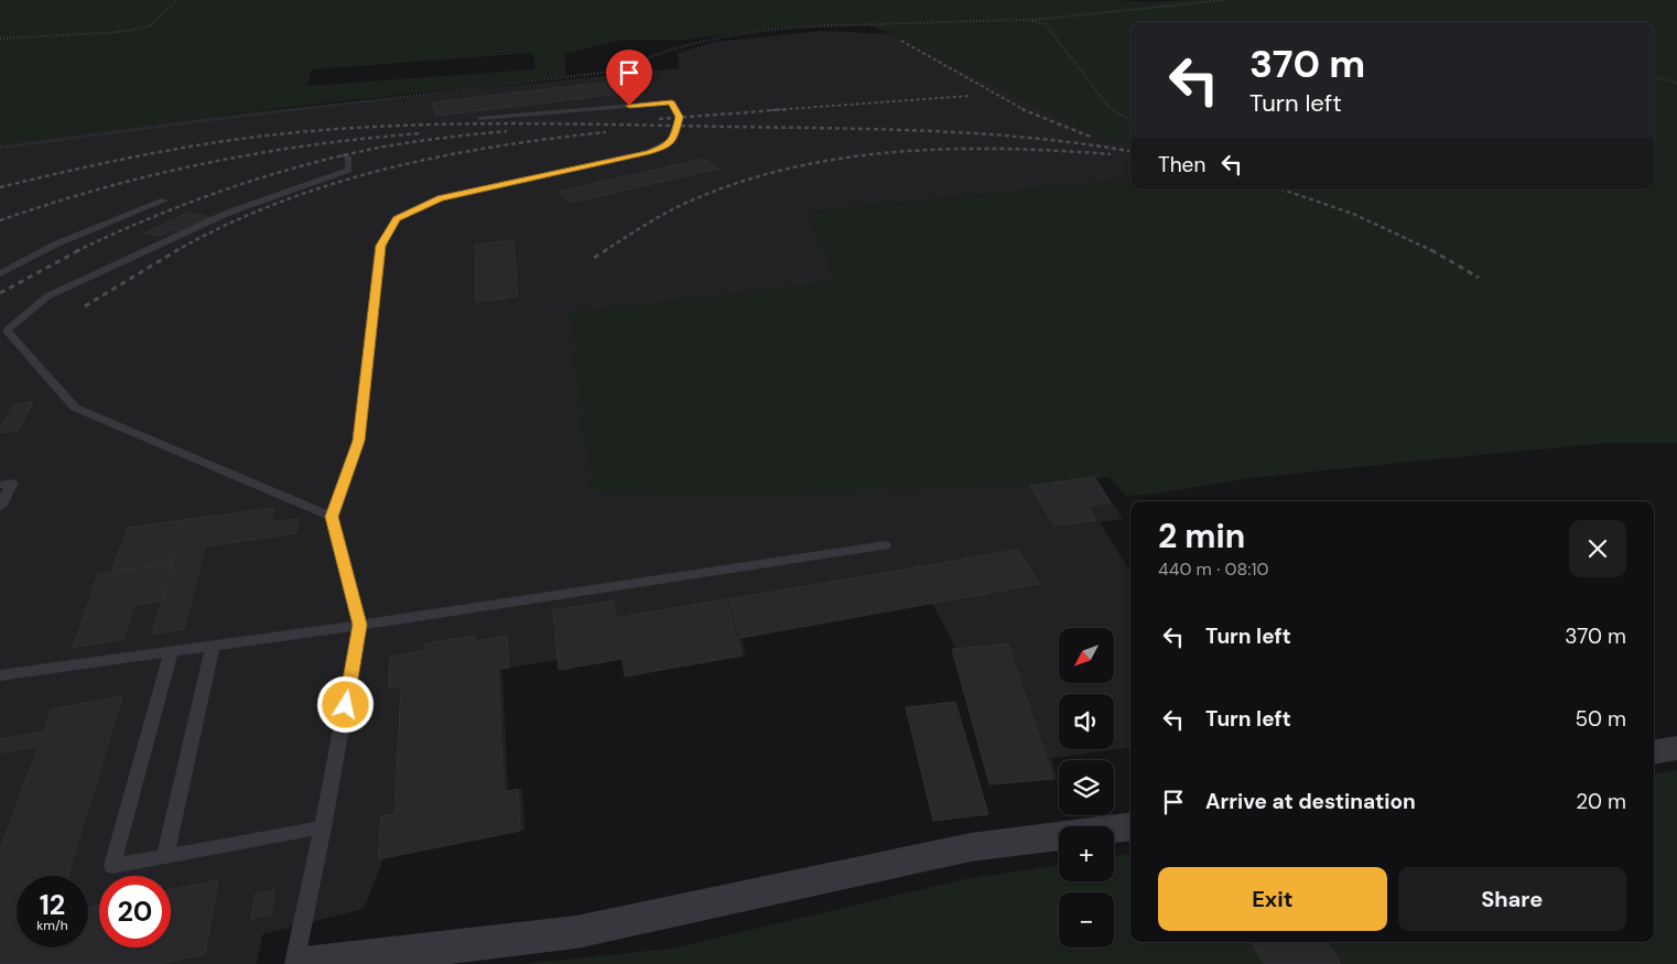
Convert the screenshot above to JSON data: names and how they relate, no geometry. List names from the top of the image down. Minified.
{"north":"bottom left","page":{"turn":["370 m","Turn left"],"then":"Then","heading":["2 min","440 m · 08:10"],"list":[{"name":"Turn left","value":"370 m"},{"name":"Turn left","value":"50 m"},{"name":"Arrive at destination","value":"20 m"}],"map_buttons":["+","−"],"buttons":["Exit","Share"],"speed":"12 km/h","limit":"20"}}
